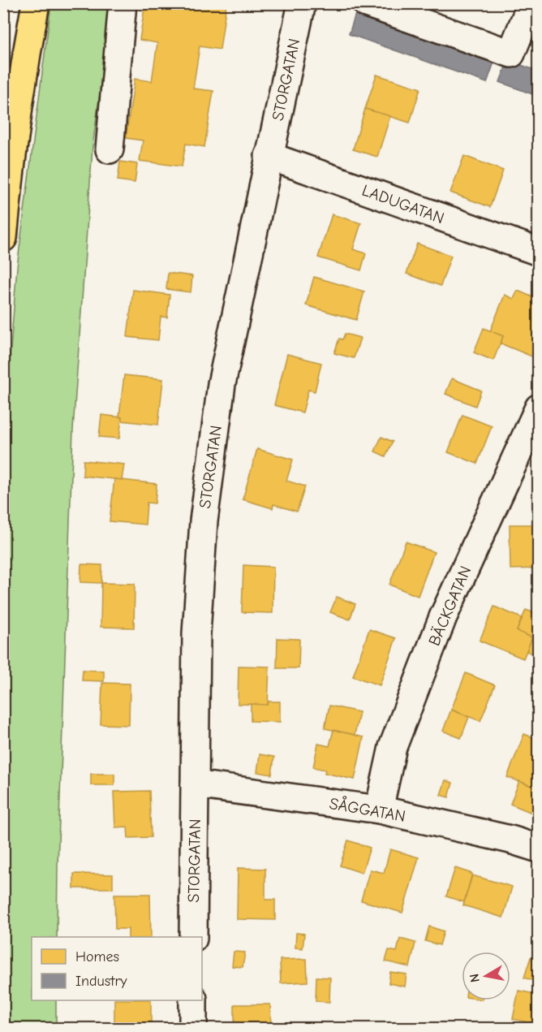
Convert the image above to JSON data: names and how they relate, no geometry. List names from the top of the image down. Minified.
{"streets":{"street":["STORGATAN","LADUGATAN","BÄCKGATAN","SÅGGATAN"]},"crossings":[["STORGATAN","LADUGATAN"],["STORGATAN","SÅGGATAN"],["BÄCKGATAN","SÅGGATAN"]],"legend":["Homes","Industry"],"north":"left"}
